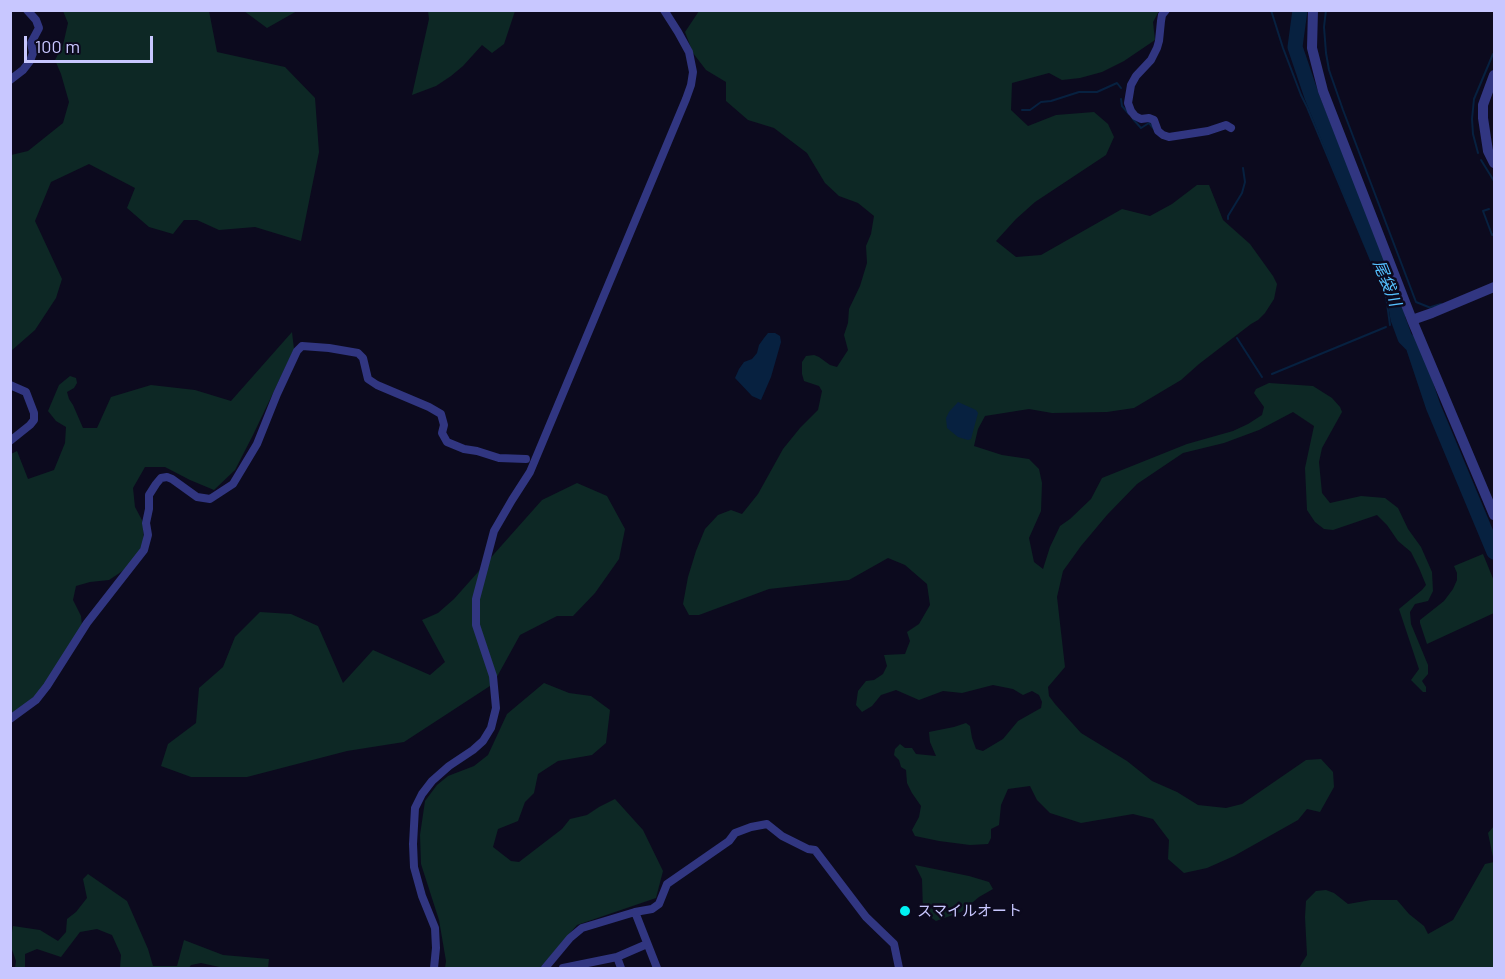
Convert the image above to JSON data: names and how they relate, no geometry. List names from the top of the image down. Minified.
{"water":["尾袋川"],"places":["スマイルオート"],"scale_bar":"100 m"}
